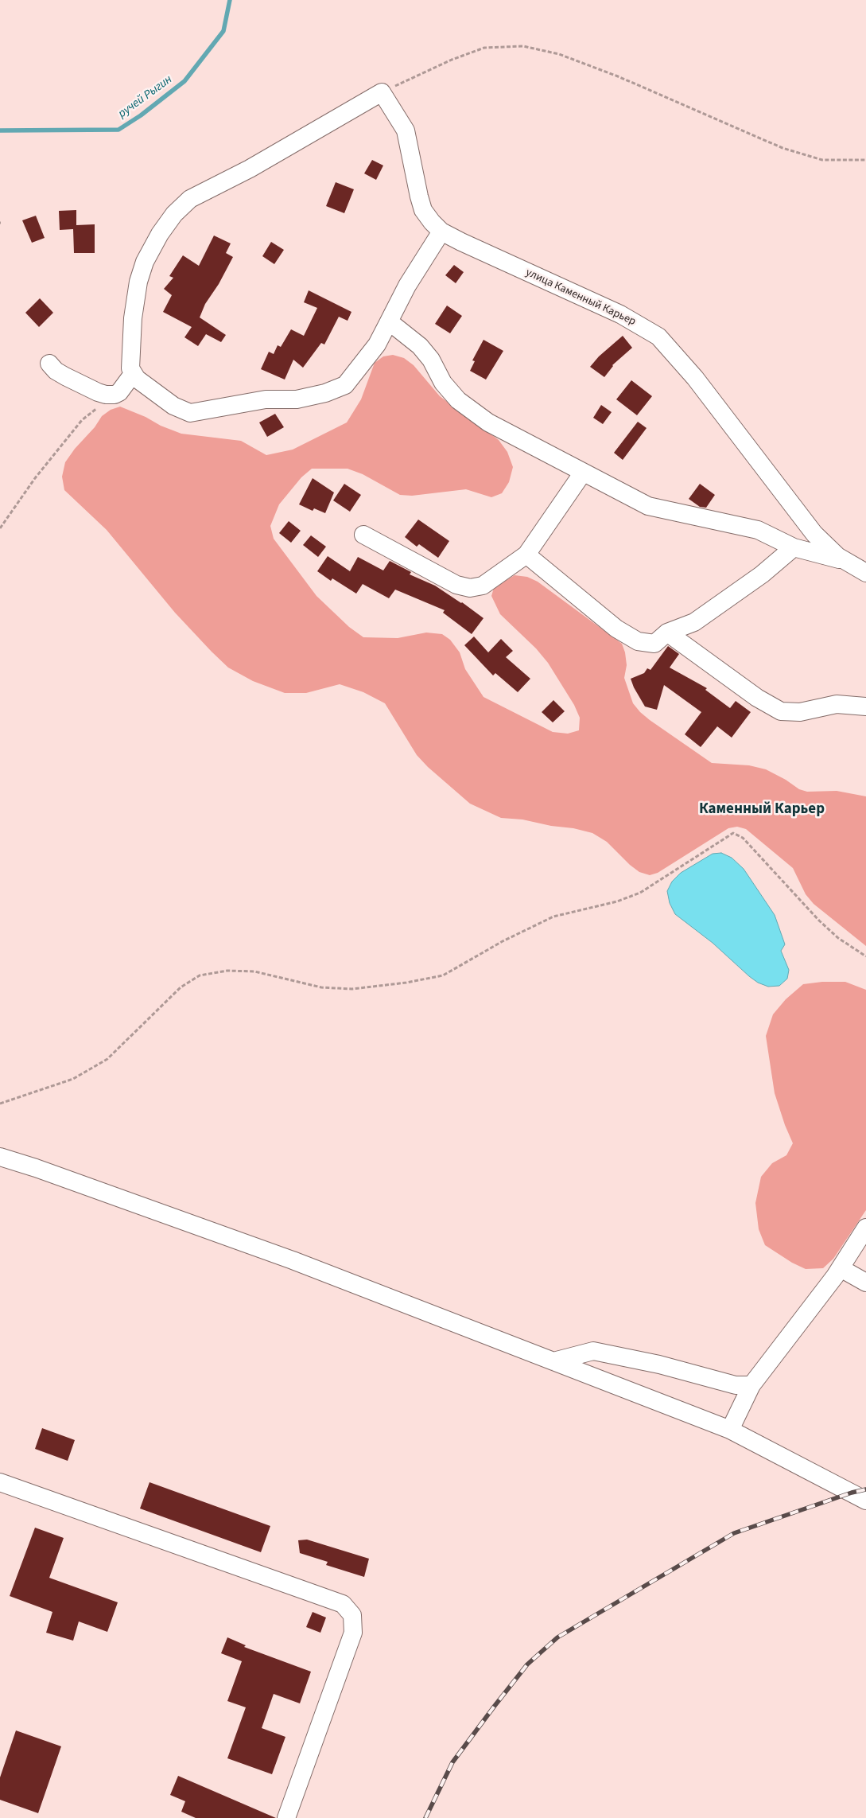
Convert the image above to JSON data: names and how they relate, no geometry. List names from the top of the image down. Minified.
{"streets":{"street":["улица Каменный Карьер"]},"districts":["Каменный Карьер"],"water":["ручей Рыгин"]}
